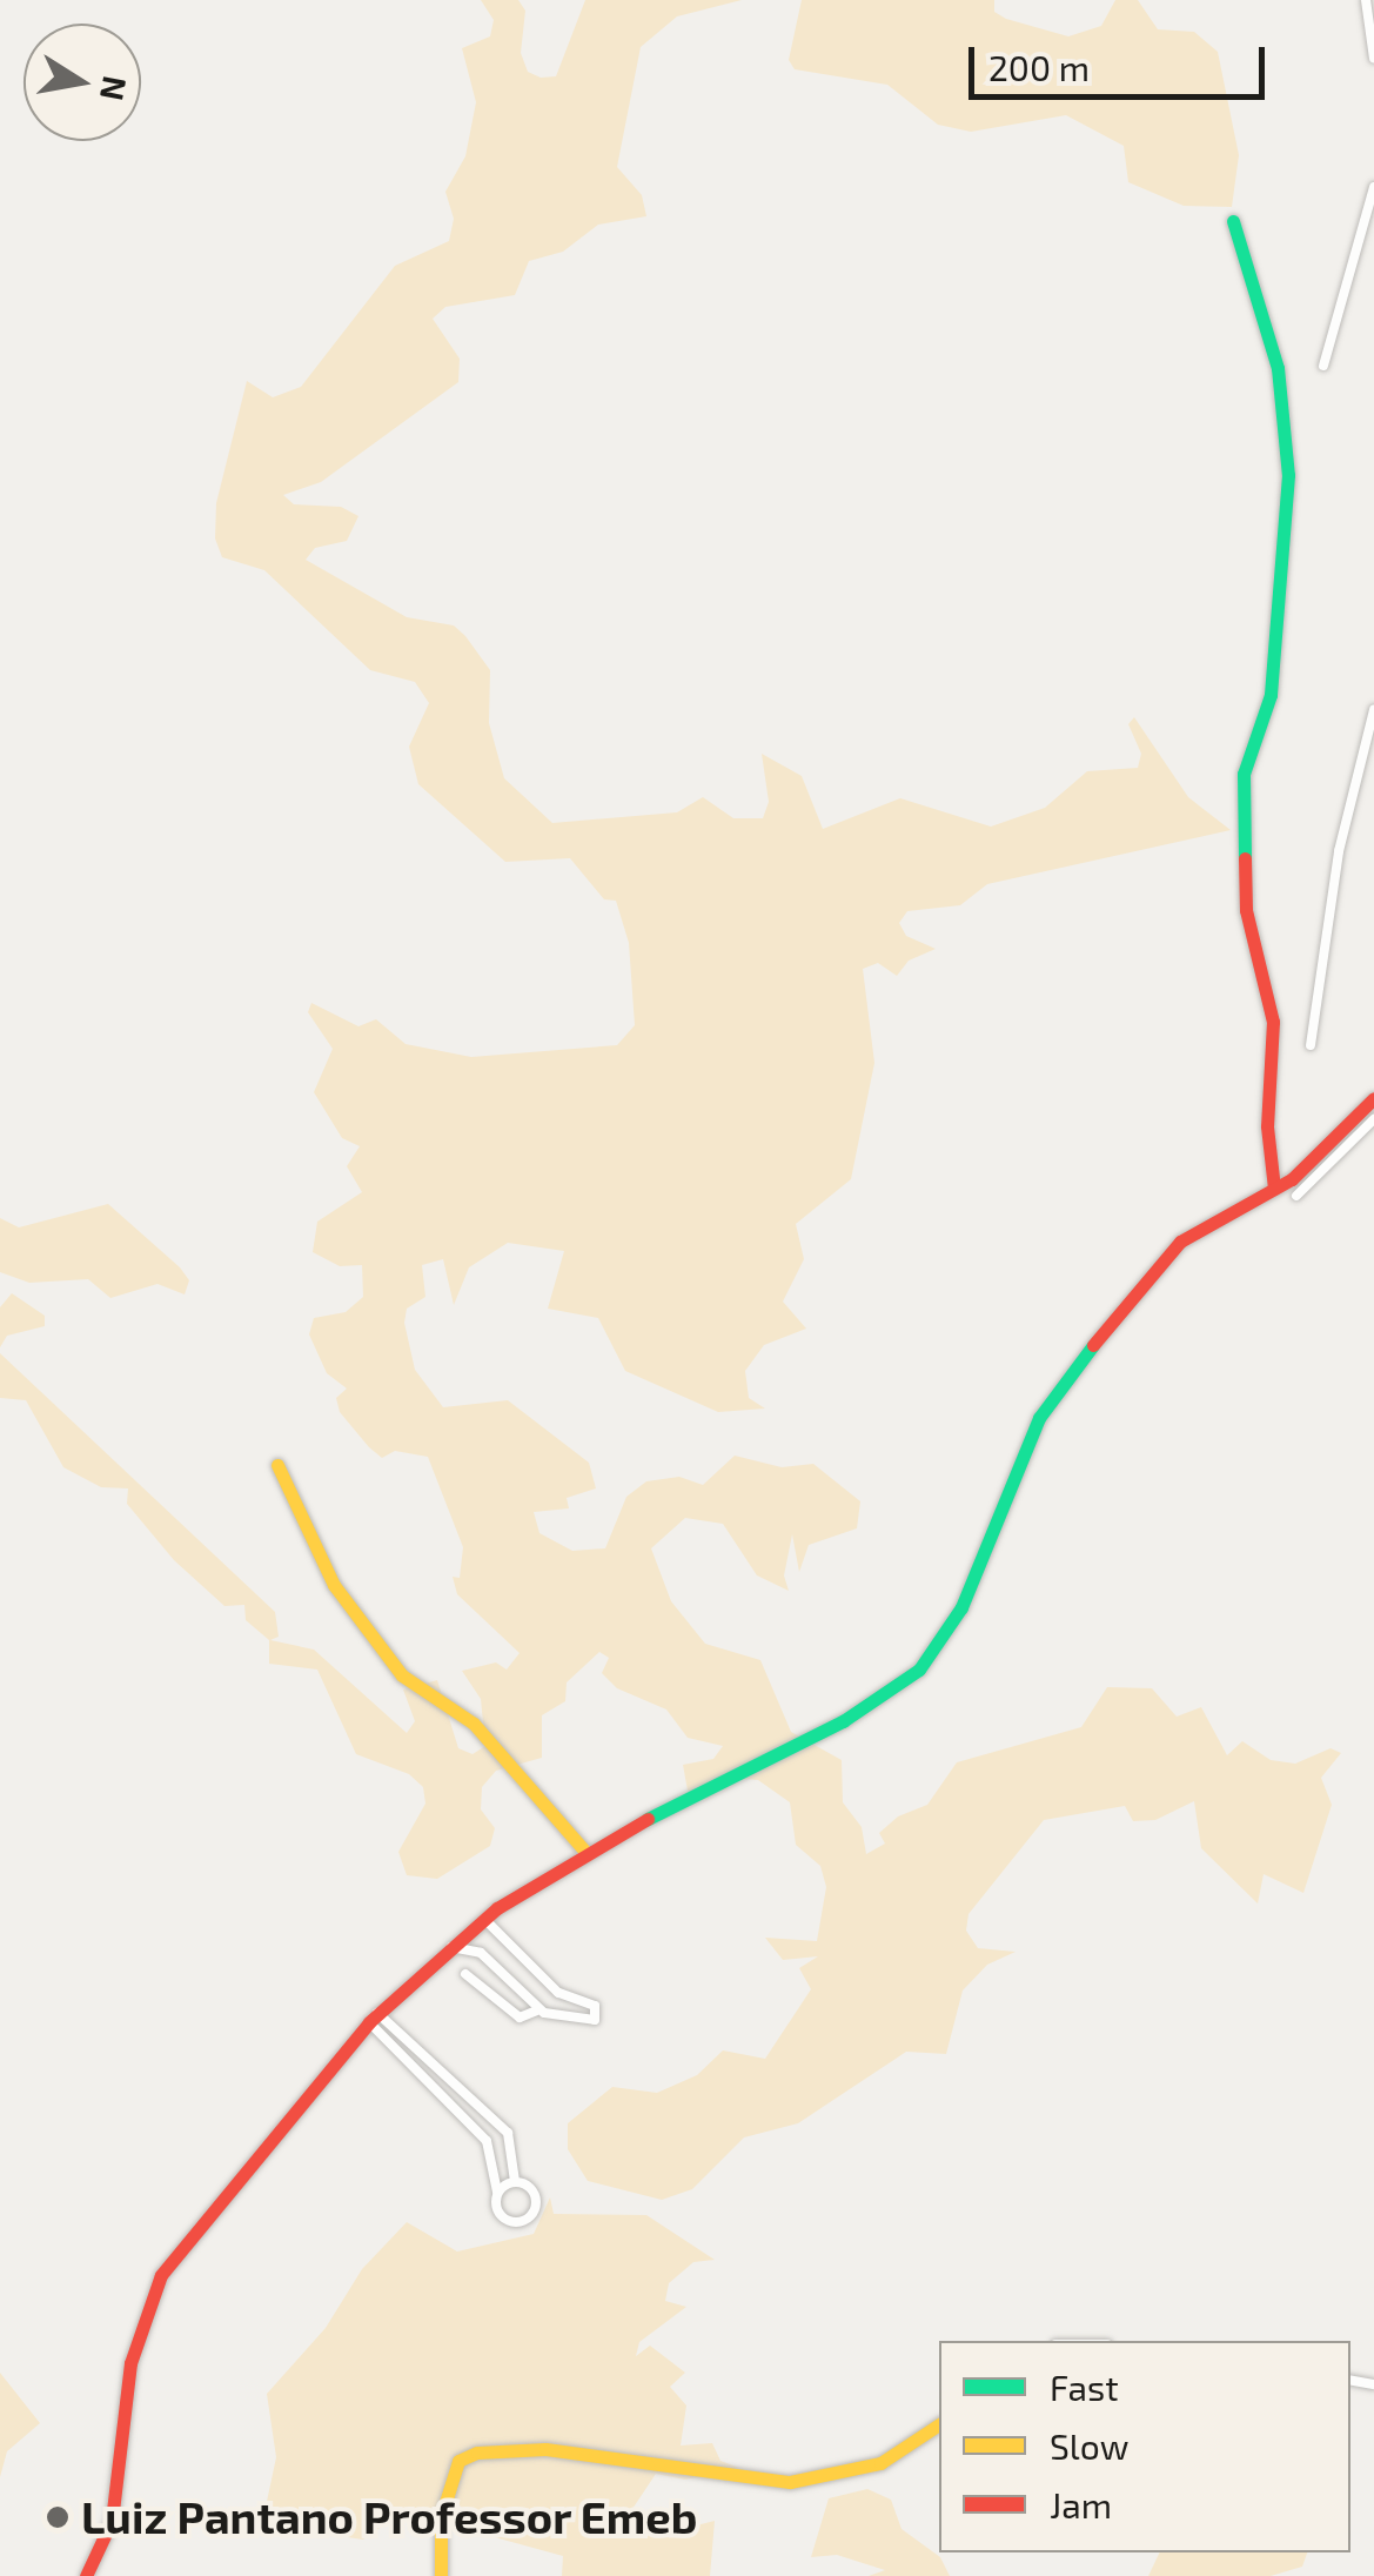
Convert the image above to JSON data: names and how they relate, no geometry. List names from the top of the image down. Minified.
{"places":["Luiz Pantano Professor Emeb"],"legend":["Fast","Slow","Jam"],"scale_bar":"200 m","north":"right"}
